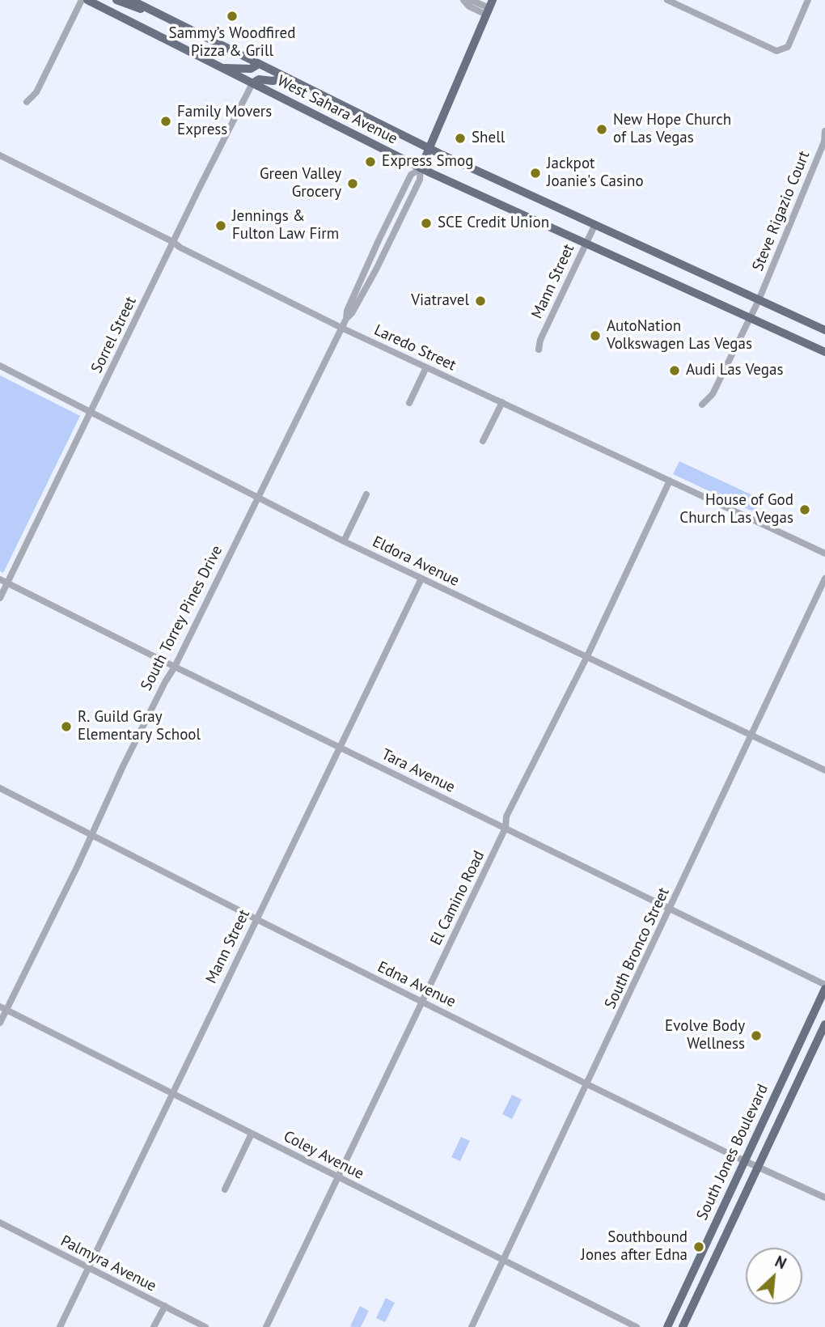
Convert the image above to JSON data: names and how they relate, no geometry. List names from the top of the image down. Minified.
{"streets":{"main road":["West Sahara Avenue","South Torrey Pines Drive","South Jones Boulevard"],"street":["Steve Rigazio Court","Mann Street","Sorrel Street","Laredo Street","Eldora Avenue","Tara Avenue","El Camino Road","South Bronco Street","Edna Avenue","Coley Avenue","Palmyra Avenue"]},"crossings":[["West Sahara Avenue","Steve Rigazio Court"],["West Sahara Avenue","Mann Street"],["West Sahara Avenue","Sorrel Street"],["West Sahara Avenue","South Torrey Pines Drive"],["Mann Street","Eldora Avenue"],["Mann Street","Tara Avenue"],["Mann Street","Edna Avenue"],["Mann Street","Coley Avenue"],["Mann Street","Palmyra Avenue"],["Sorrel Street","Laredo Street"],["Sorrel Street","Eldora Avenue"],["Sorrel Street","Tara Avenue"],["Laredo Street","South Torrey Pines Drive"],["Laredo Street","El Camino Road"],["Eldora Avenue","South Torrey Pines Drive"],["Eldora Avenue","El Camino Road"],["Eldora Avenue","South Bronco Street"],["South Torrey Pines Drive","Tara Avenue"],["South Torrey Pines Drive","Edna Avenue"],["South Torrey Pines Drive","Coley Avenue"],["Tara Avenue","El Camino Road"],["Tara Avenue","South Bronco Street"],["El Camino Road","Edna Avenue"],["El Camino Road","Coley Avenue"],["South Bronco Street","Edna Avenue"],["South Bronco Street","Coley Avenue"],["Edna Avenue","South Jones Boulevard"]],"places":["Sammy’s Woodfired Pizza & Grill","Family Movers Express","New Hope Church of Las Vegas","Shell","Express Smog","Jackpot Joanie's Casino","Green Valley Grocery","SCE Credit Union","Jennings & Fulton Law Firm","Viatravel","AutoNation Volkswagen Las Vegas","Audi Las Vegas","House of God Church Las Vegas","R. Guild Gray Elementary School","Evolve Body Wellness","Southbound Jones after Edna"],"north":"top right"}
